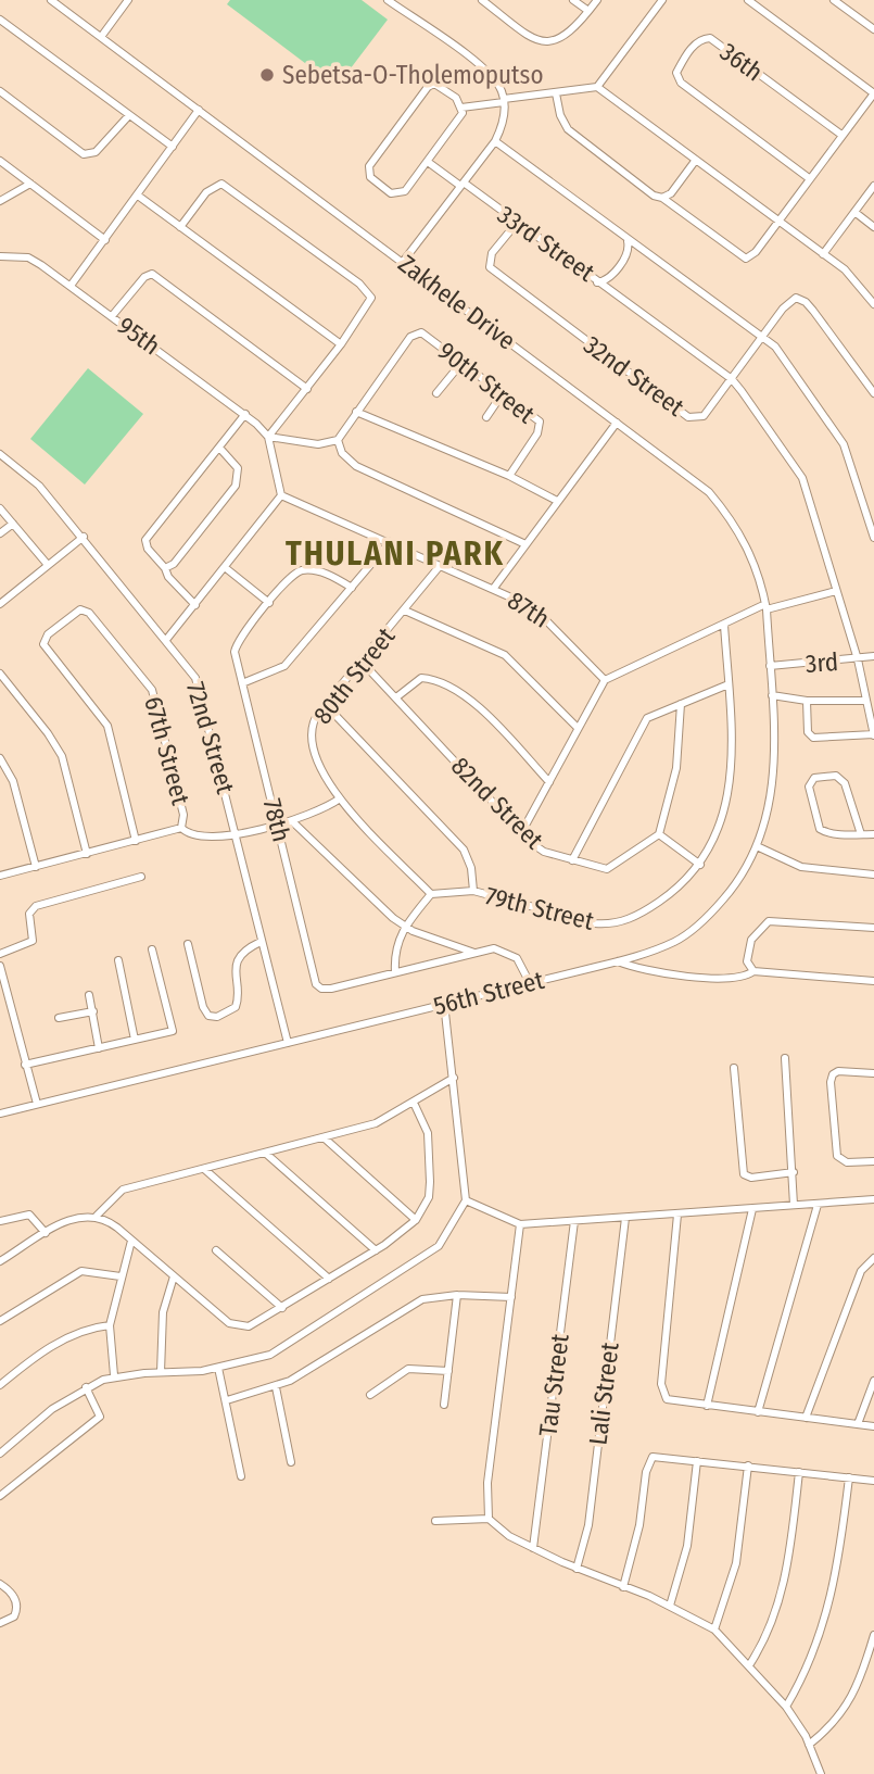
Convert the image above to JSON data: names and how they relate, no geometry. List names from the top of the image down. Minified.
{"streets":{"street":["36th","33rd Street","Zakhele Drive","95th","32nd Street","90th Street","87th","3rd","80th Street","72nd Street","67th Street","82nd Street","78th","79th Street","56th Street","Tau Street","Lali Street"]},"crossings":[["33rd Street","32nd Street"],["Zakhele Drive","3rd"],["Zakhele Drive","56th Street"],["87th","80th Street"],["3rd","56th Street"],["80th Street","82nd Street"],["80th Street","79th Street"],["72nd Street","56th Street"]],"districts":["THULANI PARK"],"places":["Sebetsa-O-Tholemoputso"]}
